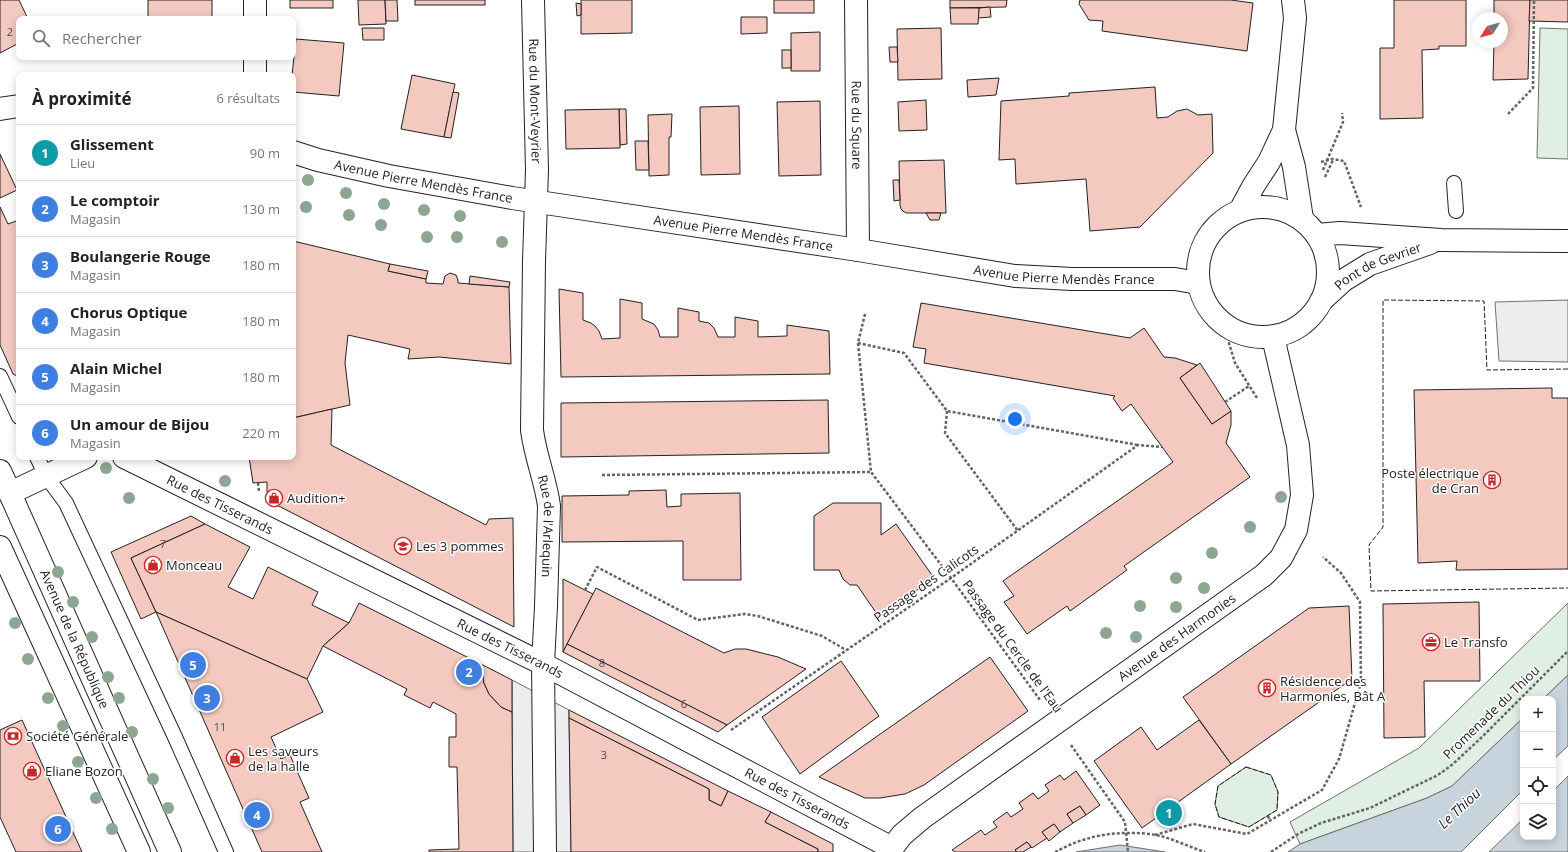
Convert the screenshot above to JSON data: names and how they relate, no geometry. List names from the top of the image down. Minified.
{"streets":{"street":["Rue du Mont-Veyrier","Rue du Square","Avenue Pierre Mendès France","Pont de Gevrier","Rue des Tisserands","Rue de l'Arlequin","Avenue des Harmonies","Avenue de la République"],"path":["Passage des Calicots","Passage du Cercle de l'Eau","Promenade du Thiou"]},"crossings":[["Rue du Mont-Veyrier","Avenue Pierre Mendès France"],["Rue du Mont-Veyrier","Rue de l'Arlequin"],["Rue du Square","Avenue Pierre Mendès France"],["Avenue Pierre Mendès France","Pont de Gevrier"],["Avenue Pierre Mendès France","Rue de l'Arlequin"],["Avenue Pierre Mendès France","Avenue des Harmonies"],["Pont de Gevrier","Avenue des Harmonies"],["Rue des Tisserands","Rue de l'Arlequin"],["Rue des Tisserands","Passage des Calicots"],["Rue des Tisserands","Avenue des Harmonies"],["Passage des Calicots","Passage du Cercle de l'Eau"],["Avenue des Harmonies","Passage du Cercle de l'Eau"]],"water":["Le Thiou"],"places":{"building":["Poste électrique de Cran","Résidence des Harmonies, Bât A"],"shop":["Audition+","Monceau","Les saveurs de la halle","Eliane Bozon"],"school or university":["Les 3 pommes"],"office":["Le Transfo"],"bank":["Société Générale"]},"house_numbers":["2","7","8","6","11","3"],"north":"bottom left","page":{"search":"Rechercher","heading":["À proximité","6 résultats"],"list":[{"mark":"1","name":"Glissement","note":"Lieu","value":"90 m"},{"mark":"2","name":"Le comptoir","note":"Magasin","value":"130 m"},{"mark":"3","name":"Boulangerie Rouge","note":"Magasin","value":"180 m"},{"mark":"4","name":"Chorus Optique","note":"Magasin","value":"180 m"},{"mark":"5","name":"Alain Michel","note":"Magasin","value":"180 m"},{"mark":"6","name":"Un amour de Bijou","note":"Magasin","value":"220 m"}],"pins":["5","2","3","1","4","6"],"map_buttons":["+","−"]}}
